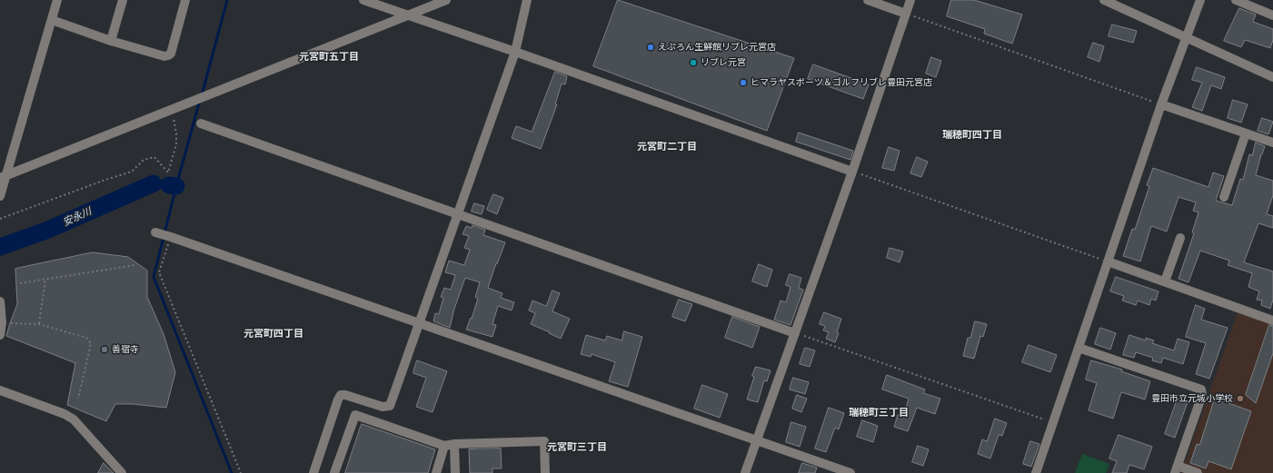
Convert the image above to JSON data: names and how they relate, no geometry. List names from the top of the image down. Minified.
{"districts":["元宮町五丁目","瑞穂町四丁目","元宮町二丁目","元宮町四丁目","瑞穂町三丁目","元宮町三丁目"],"water":["安永川"],"places":["えぷろん生鮮館リブレ元宮店","リブレ元宮","ヒマラヤスポーツ＆ゴルフリブレ豊田元宮店","善宿寺","豊田市立元城小学校"]}
